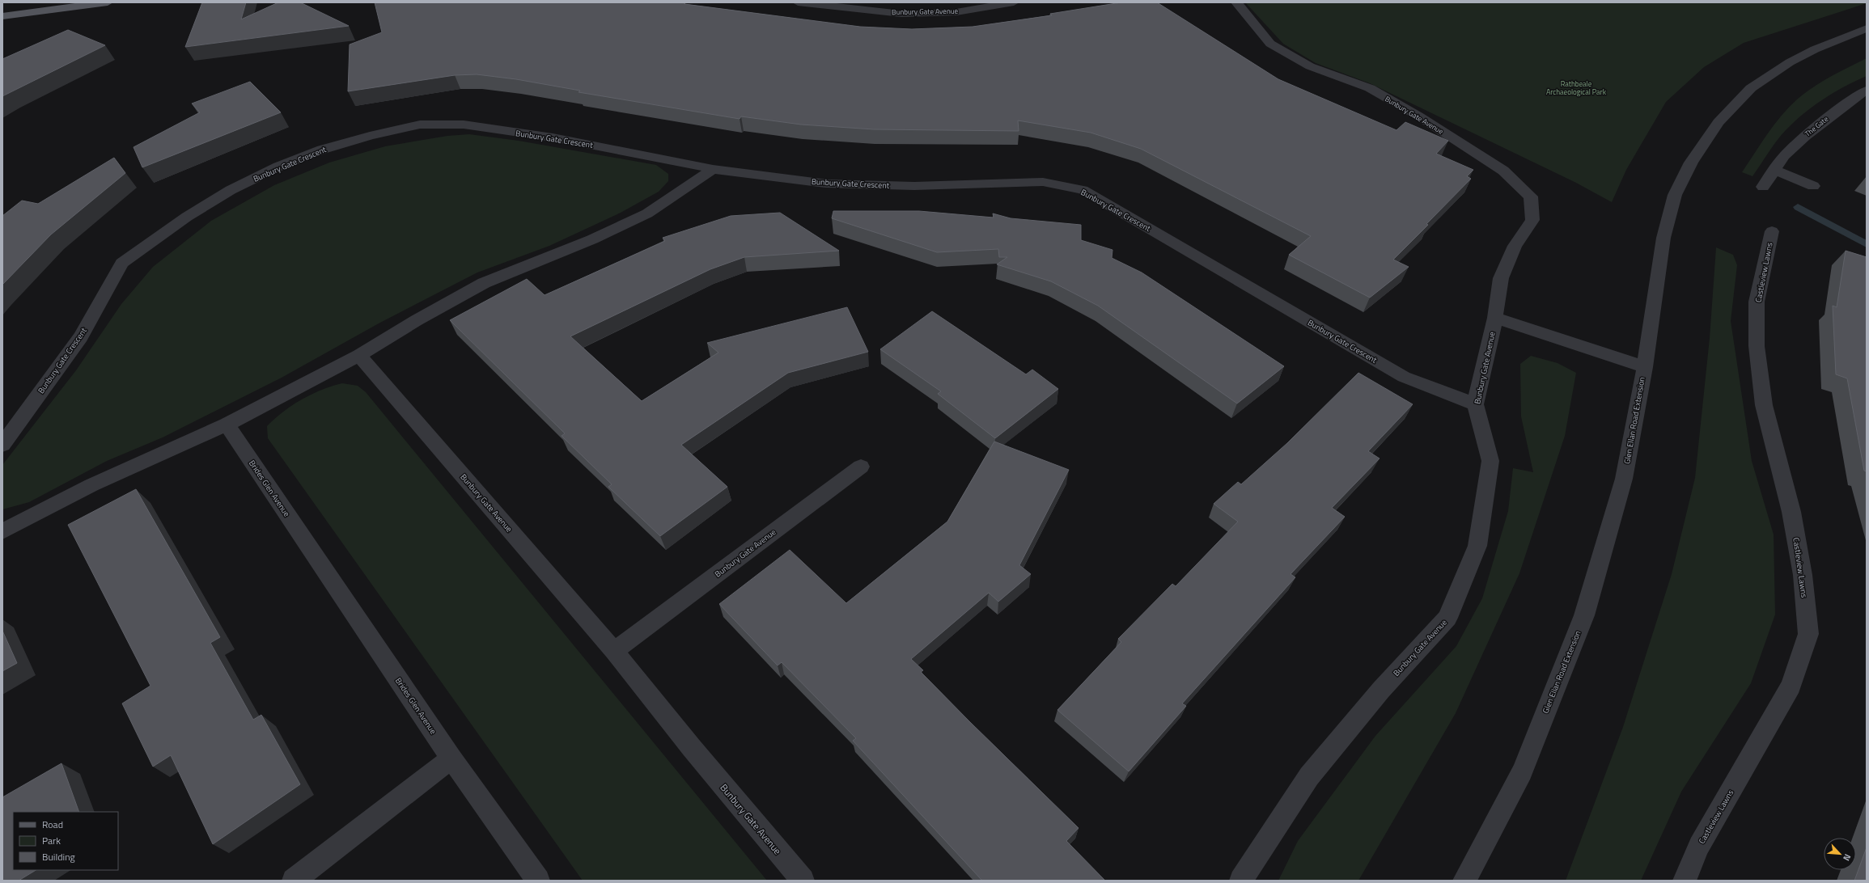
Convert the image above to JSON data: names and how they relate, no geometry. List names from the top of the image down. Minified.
{"streets":{"street":["Bunbury Gate Avenue","The Gate","Bunbury Gate Crescent","Castleview Lawns","Glen Ellan Road Extension","Brides Glen Avenue"]},"crossings":[["Bunbury Gate Avenue","Bunbury Gate Crescent"]],"parks":["Rathbeale Archaeological Park"],"legend":["Road","Park","Building"],"north":"bottom right"}
